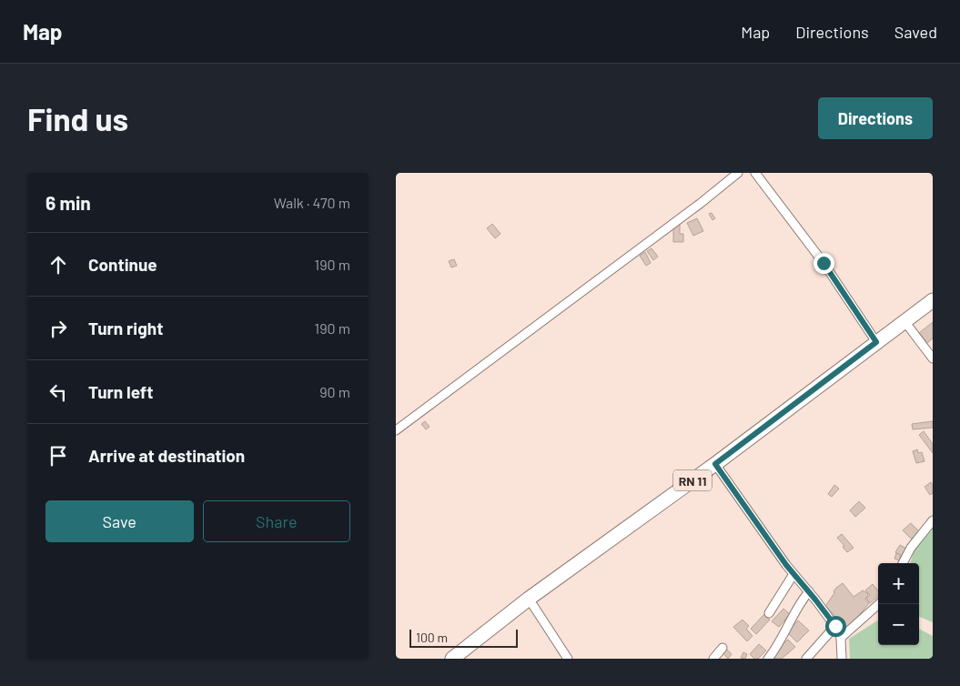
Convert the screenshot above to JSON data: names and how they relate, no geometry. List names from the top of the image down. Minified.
{"streets":{"main road":["RN 11"]},"scale_bar":"100 m","page":{"header":"Map","nav":["Map","Directions","Saved"],"buttons":["Directions",["Save","Share"]],"title":"Find us","heading":["6 min","Walk · 470 m"],"list":[["Continue","190 m"],["Turn right","190 m"],["Turn left","90 m"],"Arrive at destination"],"map_buttons":["+","−"],"scale":"100 m"}}
